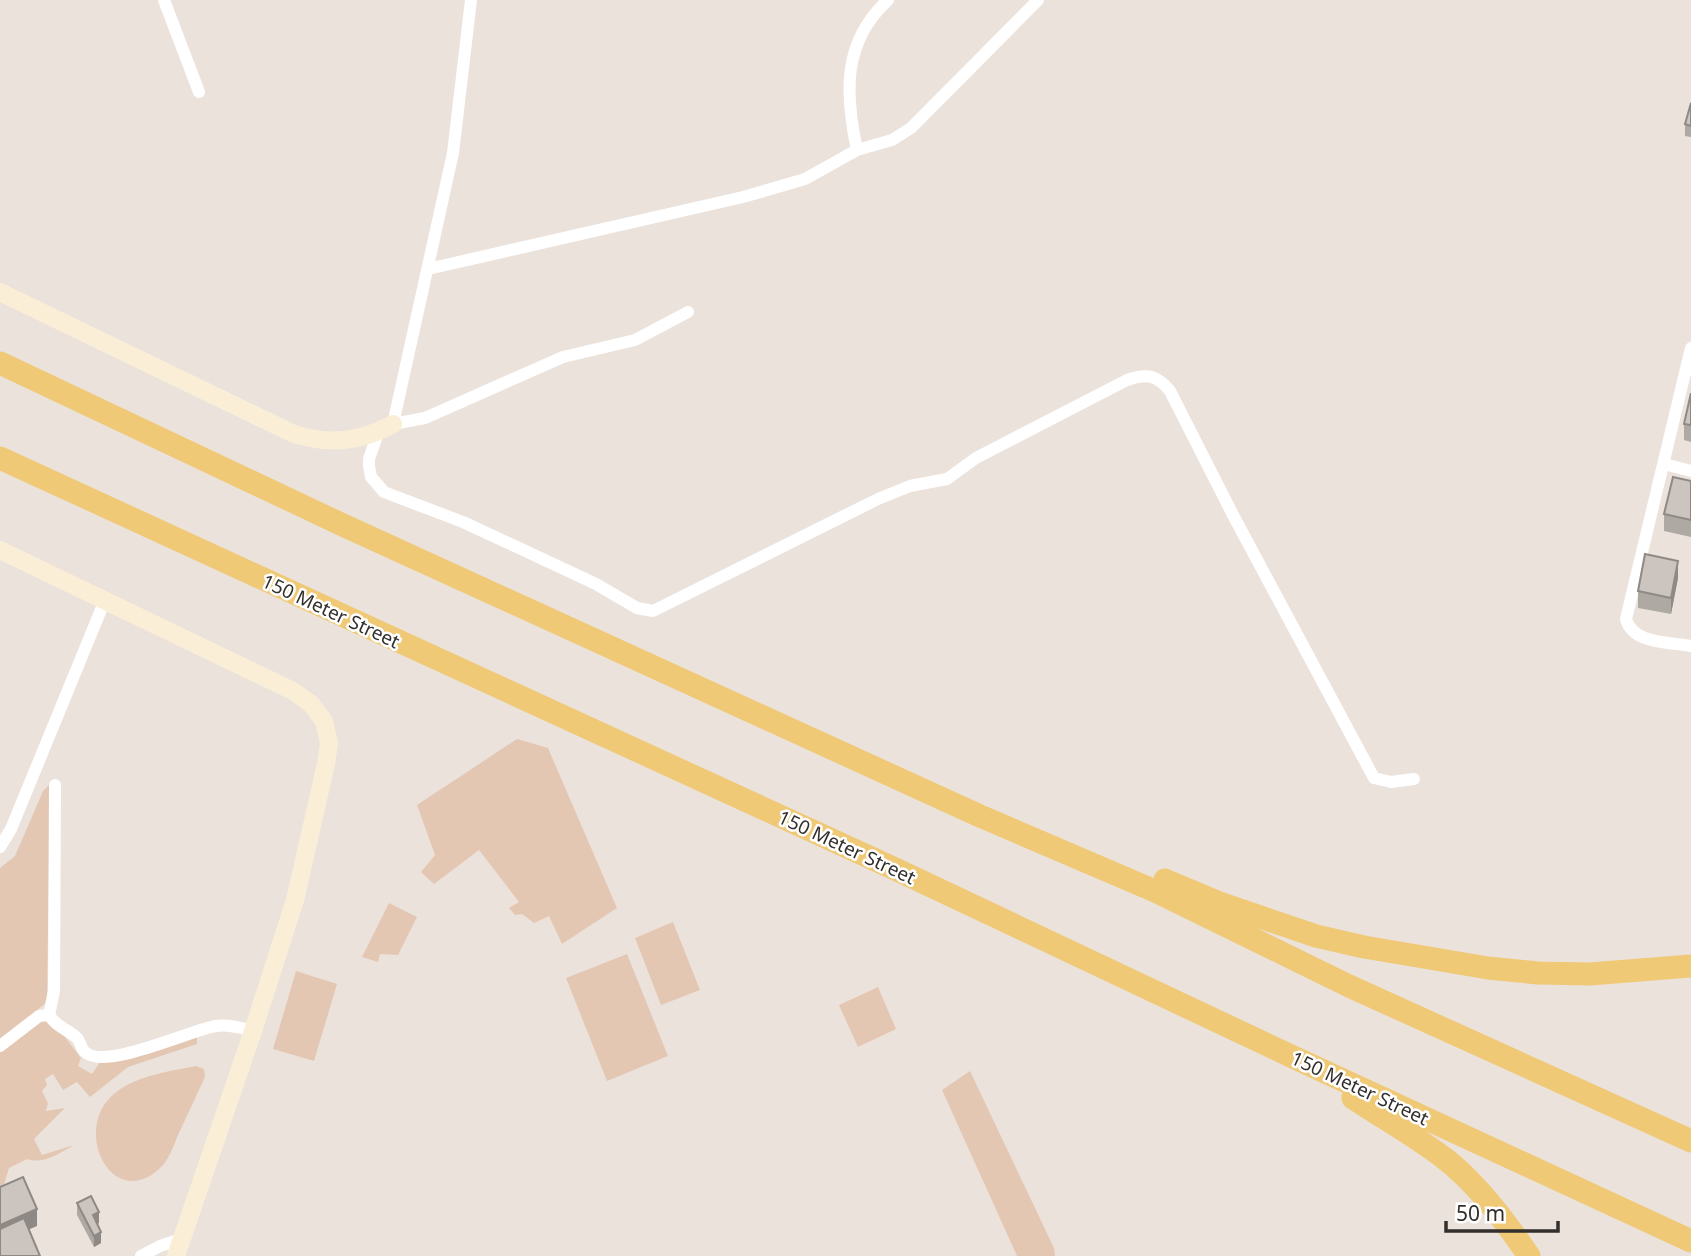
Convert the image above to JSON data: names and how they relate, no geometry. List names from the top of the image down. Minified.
{"streets":{"highway":["150 Meter Street"]},"scale_bar":"50 m"}
